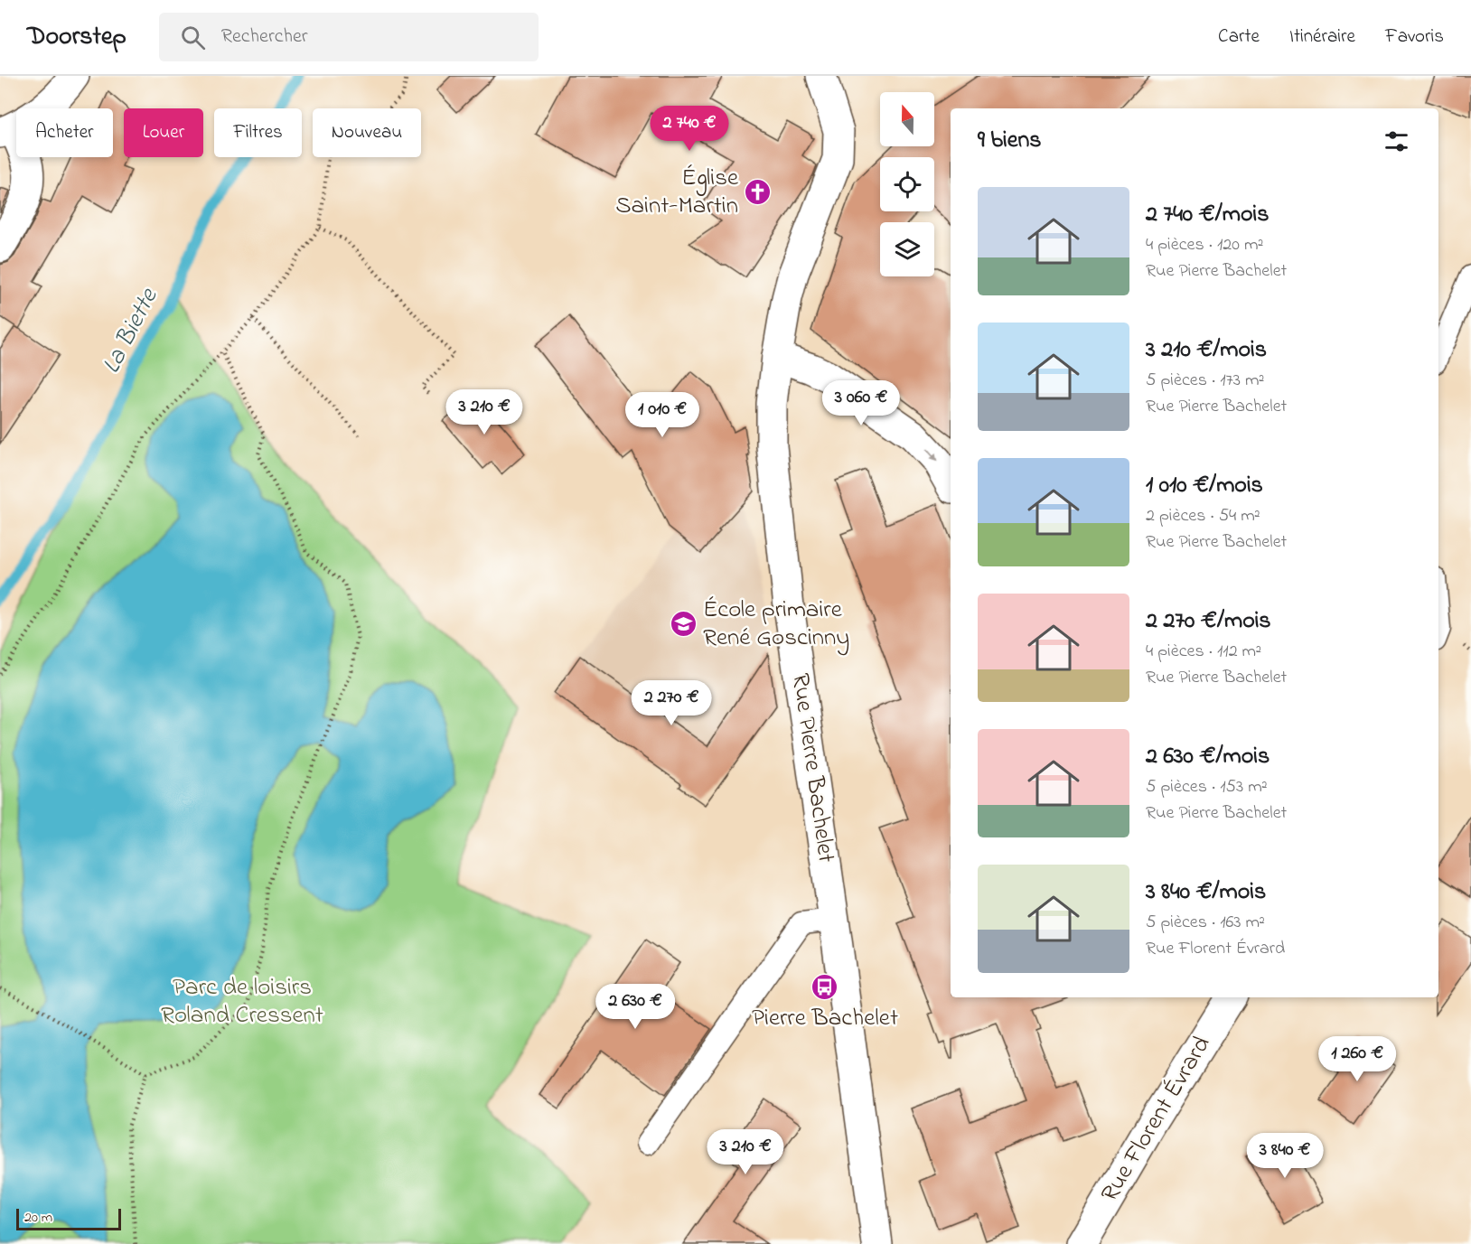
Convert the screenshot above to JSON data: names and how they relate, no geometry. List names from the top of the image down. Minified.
{"streets":{"street":["Rue Pierre Bachelet","Rue Florent Évrard"]},"water":["La Biette"],"parks":["Parc de loisirs Roland Cressent"],"places":{"church":["Église Saint-Martin"],"school or university":["École primaire René Goscinny"],"bus stop":["Pierre Bachelet"]},"scale_bar":"20 m","north":"top","page":{"header":"Doorstep","search":"Rechercher","nav":["Carte","Itinéraire","Favoris"],"price":["2 740 €","3 060 €","3 210 €","1 010 €","2 270 €","2 630 €","1 260 €","3 210 €","3 840 €"],"chip":["Acheter","Louer","Filtres","Nouveau"],"heading":"9 biens","list":[{"name":"2 740 €/mois","note":"4 pièces · 120 m² · Rue Pierre Bachelet"},{"name":"3 210 €/mois","note":"5 pièces · 173 m² · Rue Pierre Bachelet"},{"name":"1 010 €/mois","note":"2 pièces · 54 m² · Rue Pierre Bachelet"},{"name":"2 270 €/mois","note":"4 pièces · 112 m² · Rue Pierre Bachelet"},{"name":"2 630 €/mois","note":"5 pièces · 153 m² · Rue Pierre Bachelet"},{"name":"3 840 €/mois","note":"5 pièces · 163 m² · Rue Florent Évrard"}],"scale":"20 m"}}
